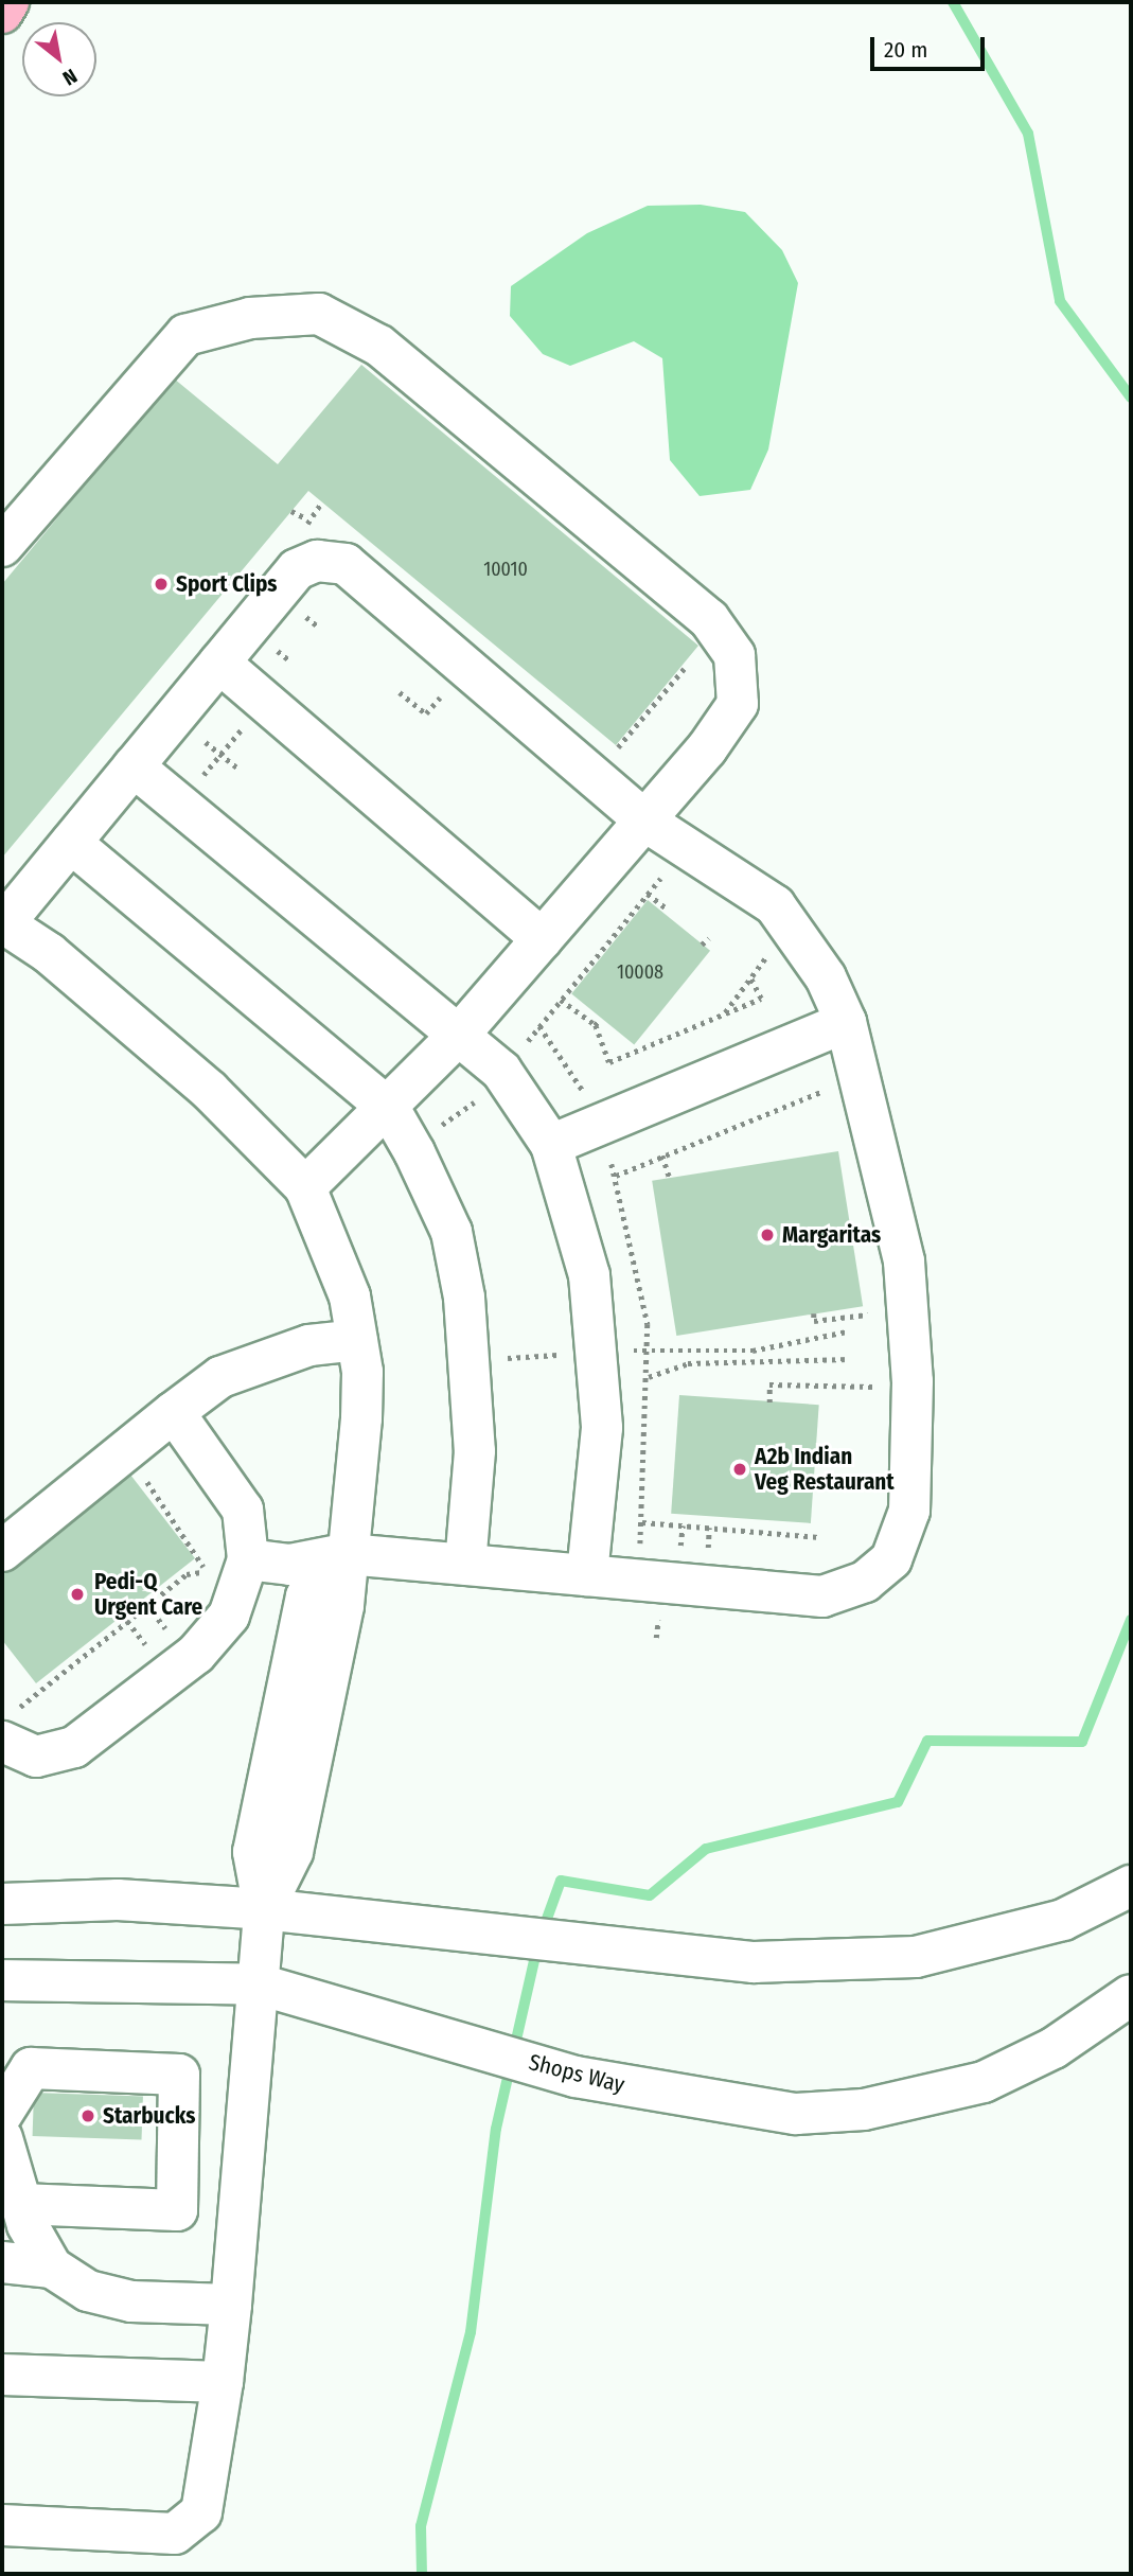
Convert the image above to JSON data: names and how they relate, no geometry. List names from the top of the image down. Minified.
{"streets":{"street":["Shops Way"]},"places":["Sport Clips","Margaritas","A2b Indian Veg Restaurant","Pedi-Q Urgent Care","Starbucks"],"house_numbers":["10010","10008"],"scale_bar":"20 m","north":"bottom right"}
